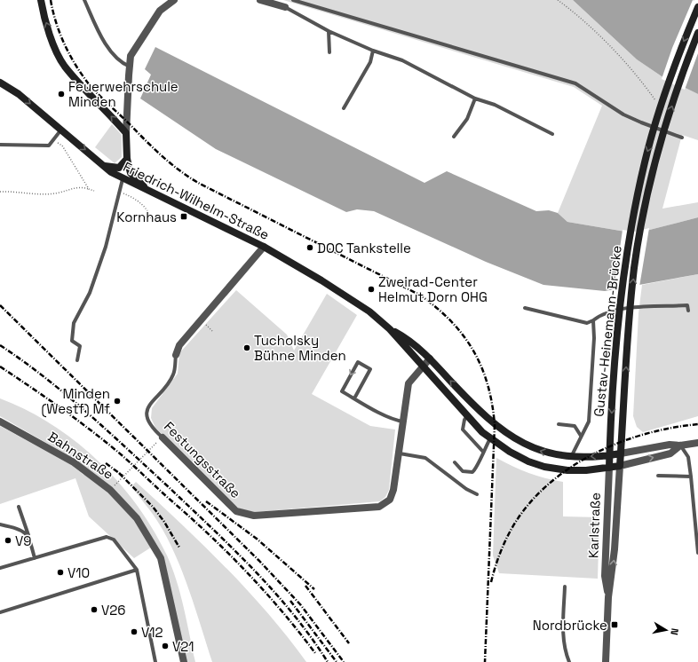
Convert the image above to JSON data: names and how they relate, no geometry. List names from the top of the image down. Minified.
{"streets":{"main road":["Friedrich-Wilhelm-Straße","Gustav-Heinemann-Brücke","Karlstraße"],"street":["Bahnstraße","Festungsstraße"]},"crossings":[["Friedrich-Wilhelm-Straße","Gustav-Heinemann-Brücke"],["Friedrich-Wilhelm-Straße","Festungsstraße"],["Friedrich-Wilhelm-Straße","Karlstraße"],["Gustav-Heinemann-Brücke","Karlstraße"]],"one_way":["Karlstraße"],"places":{"other":["Feuerwehrschule Minden","DOC Tankstelle","Zweirad-Center Helmut Dorn OHG","Tucholsky Bühne Minden","Minden (Westf) Mf","V9","V10","V26","V12","V21"],"transit":["Kornhaus","Nordbrücke"]},"north":"right"}
